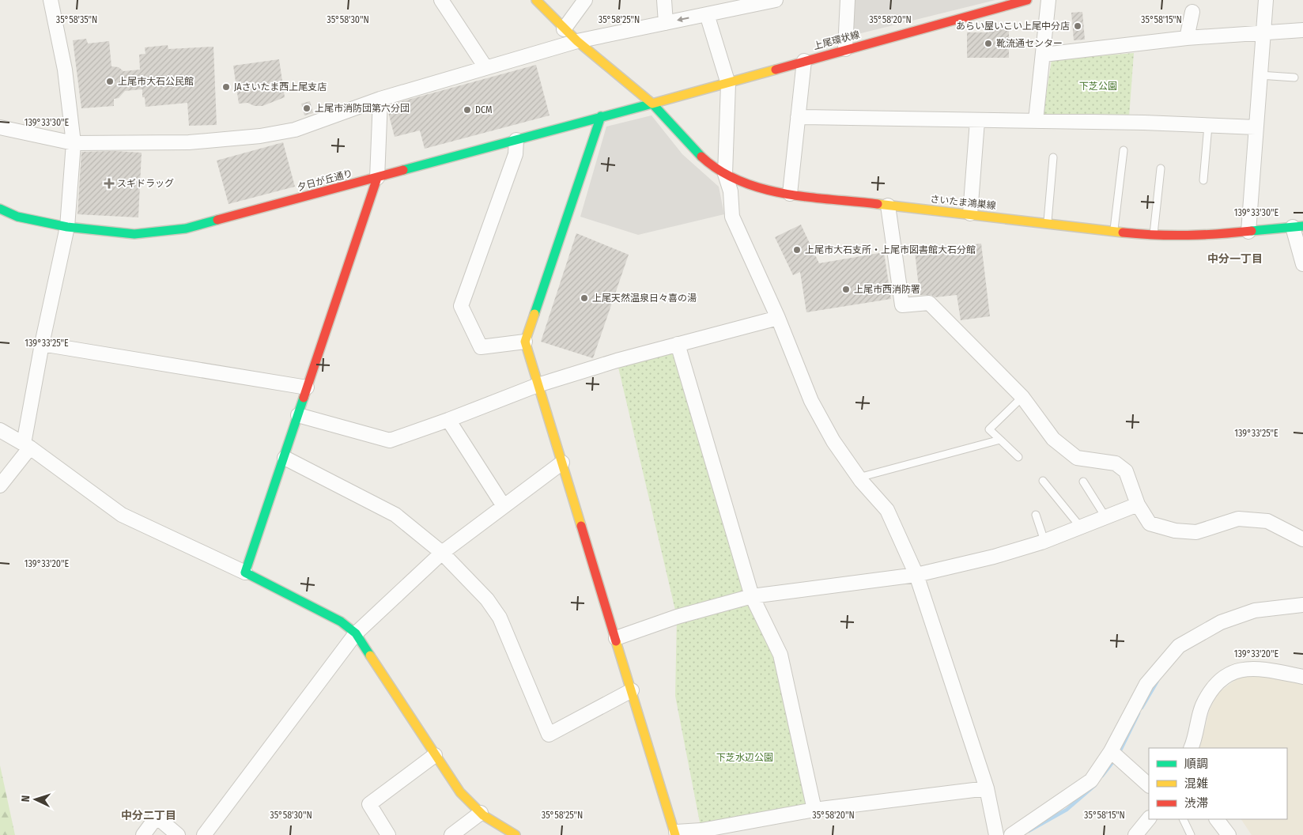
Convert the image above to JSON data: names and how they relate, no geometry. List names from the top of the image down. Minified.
{"streets":{"main road":["上尾環状線","夕日が丘通り","さいたま鴻巣線"]},"crossings":[["上尾環状線","夕日が丘通り"],["上尾環状線","さいたま鴻巣線"],["夕日が丘通り","さいたま鴻巣線"]],"districts":["中分一丁目","中分二丁目"],"parks":["下芝公園","下芝水辺公園"],"places":{"other":["あらい屋いこい上尾中分店","靴流通センター","上尾市大石公民館","JAさいたま西上尾支店","上尾市消防団第六分団","DCM","上尾市大石支所・上尾市図書館大石分館","上尾市西消防署","上尾天然温泉日々喜の湯"],"health":["スギドラッグ"]},"legend":["順調","混雑","渋滞"],"north":"left","coordinates":["35°58'35\"N","35°58'30\"N","35°58'25\"N","35°58'20\"N","35°58'15\"N","139°33'30\"E","139°33'25\"E","139°33'20\"E"]}
